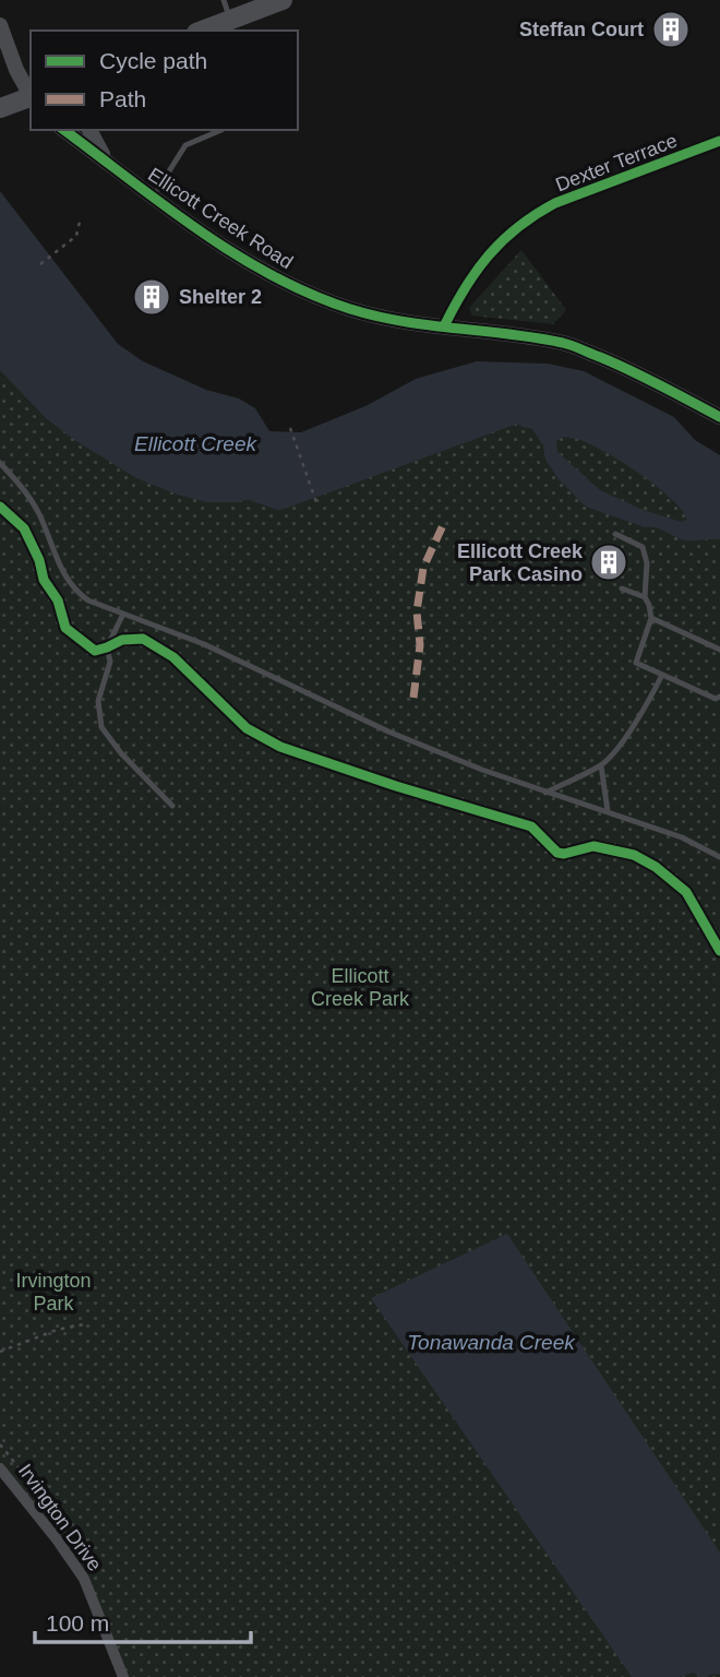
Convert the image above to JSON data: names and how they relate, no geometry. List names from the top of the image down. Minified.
{"streets":{"street":["Dexter Terrace","Ellicott Creek Road","Irvington Drive"]},"crossings":[["Dexter Terrace","Ellicott Creek Road"]],"water":["Ellicott Creek","Tonawanda Creek"],"parks":["Ellicott Creek Park","Irvington Park"],"places":{"building":["Steffan Court","Shelter 2","Ellicott Creek Park Casino"]},"legend":["Cycle path","Path"],"scale_bar":"100 m"}
